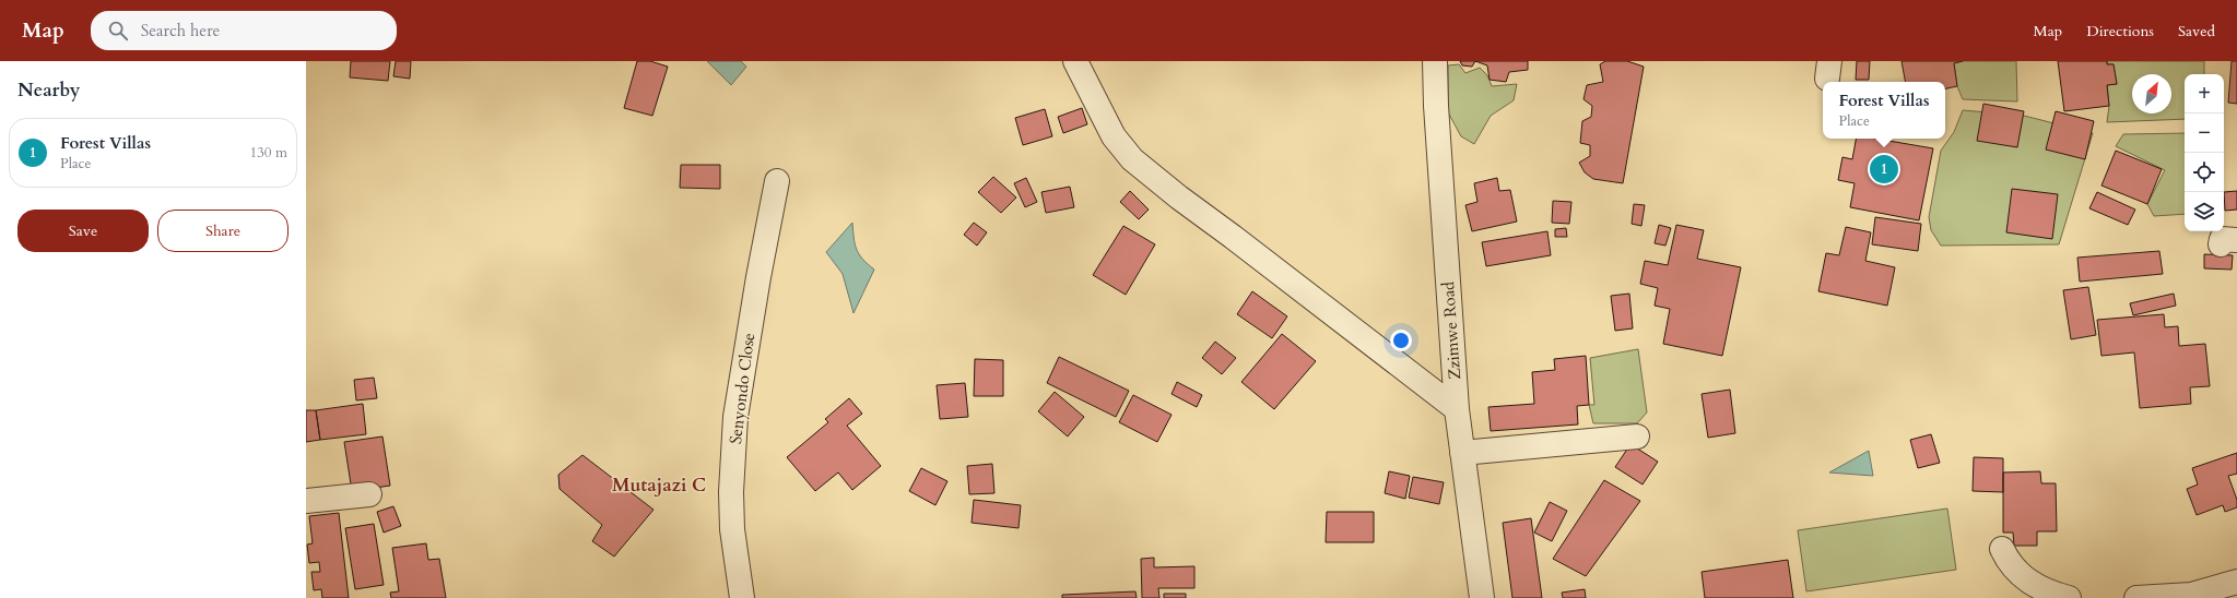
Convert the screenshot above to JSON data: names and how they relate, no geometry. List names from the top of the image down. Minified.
{"streets":{"street":["Zzimwe Road","Senyondo Close"]},"districts":["Mutajazi C"],"north":"top right","page":{"header":"Map","search":"Search here","nav":["Map","Directions","Saved"],"heading":"Nearby","map_buttons":["+","−"],"popup":["Forest Villas","Place"],"list":[{"mark":"1","name":"Forest Villas","note":"Place","value":"130 m"}],"pins":"1","buttons":["Save","Share"]}}
